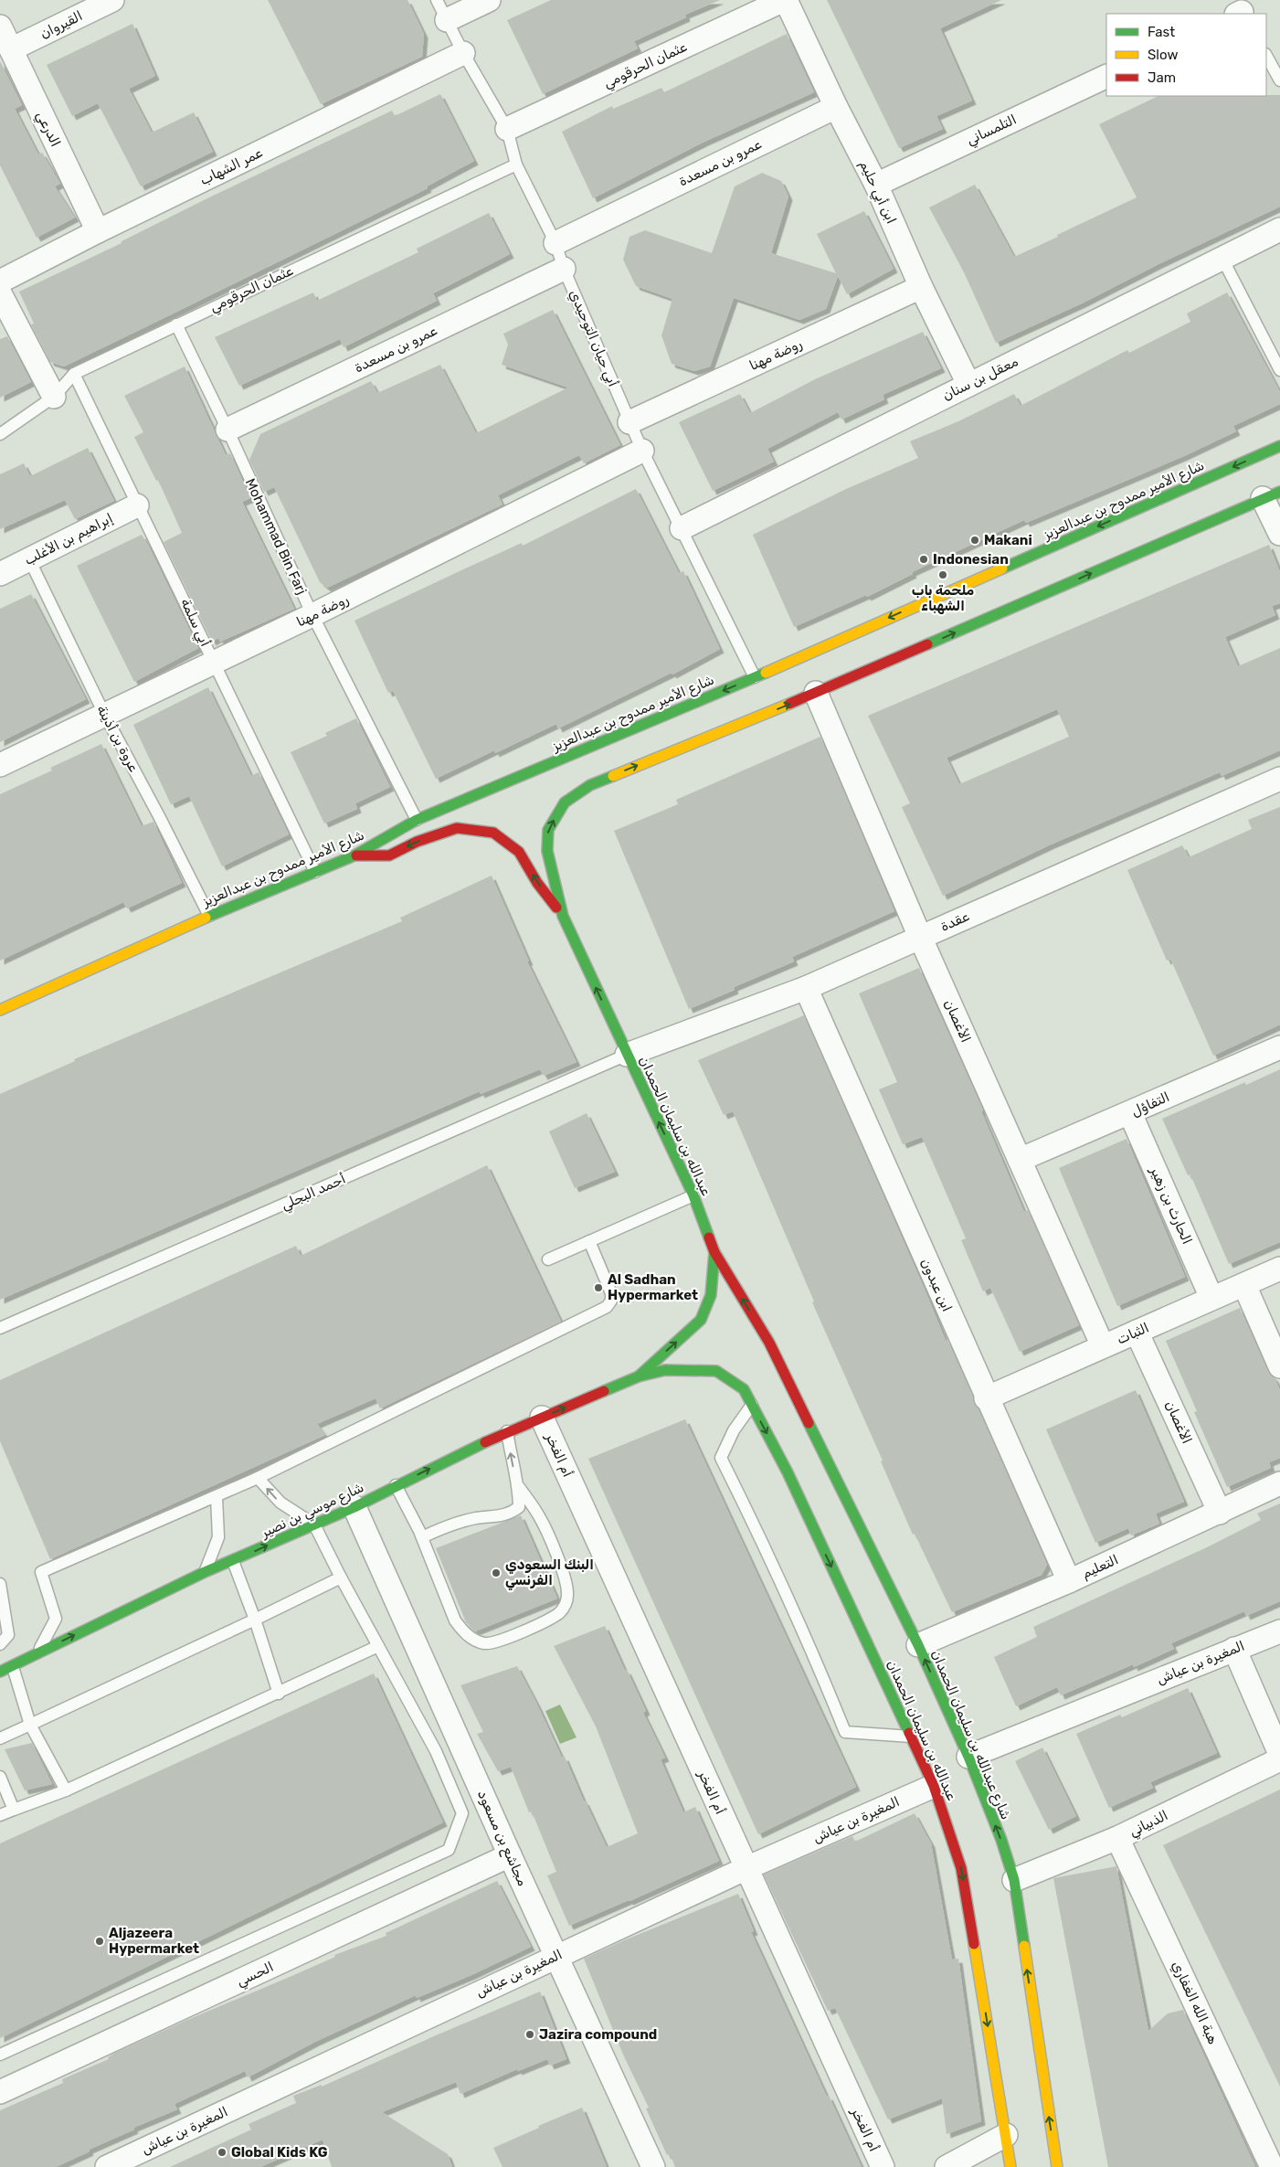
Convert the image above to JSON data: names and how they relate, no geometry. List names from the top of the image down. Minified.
{"streets":{"street":["القيروان","عثمان الحرقومي","الدرعي","التلمساني","عمرو بن مسعدة","عمر الشهاب","ابن أبي حليم","روضة مهنا","معقل بن سنان","شارع الأمير ممدوح بن عبدالعزيز","إبراهيم بن الأغلب","عقدة","الأغصان","التفاؤل","عبدالله بن سليمان الحمدان","الحارث بن زهير","ابن عبدون","الثبات","أم الفخر","شارع موسي بن نصير","التعليم","المغيرة بن عياش","شارع عبدالله بن سليمان الحمدان","الذبياني","مجاشع بن مسعود","الحسي","هبة الله الغفاري"],"lane":["أبي حيان التوحيدي","Mohammad Bin Farj","أبي سلمة","عروة بن أذينة","أحمد البجلي"]},"crossings":[["القيروان","الدرعي"],["عثمان الحرقومي","ابن أبي حليم"],["عثمان الحرقومي","أبي حيان التوحيدي"],["عثمان الحرقومي","Mohammad Bin Farj"],["عثمان الحرقومي","أبي سلمة"],["الدرعي","عمر الشهاب"],["التلمساني","ابن أبي حليم"],["عمرو بن مسعدة","ابن أبي حليم"],["عمرو بن مسعدة","أبي حيان التوحيدي"],["عمرو بن مسعدة","Mohammad Bin Farj"],["عمر الشهاب","أبي حيان التوحيدي"],["ابن أبي حليم","روضة مهنا"],["ابن أبي حليم","معقل بن سنان"],["أبي حيان التوحيدي","روضة مهنا"],["أبي حيان التوحيدي","معقل بن سنان"],["أبي حيان التوحيدي","شارع الأمير ممدوح بن عبدالعزيز"],["روضة مهنا","Mohammad Bin Farj"],["روضة مهنا","أبي سلمة"],["روضة مهنا","عروة بن أذينة"],["شارع الأمير ممدوح بن عبدالعزيز","Mohammad Bin Farj"],["شارع الأمير ممدوح بن عبدالعزيز","أبي سلمة"],["شارع الأمير ممدوح بن عبدالعزيز","عروة بن أذينة"],["إبراهيم بن الأغلب","أبي سلمة"],["إبراهيم بن الأغلب","عروة بن أذينة"],["عقدة","الأغصان"],["عقدة","عبدالله بن سليمان الحمدان"],["عقدة","أحمد البجلي"],["عقدة","ابن عبدون"],["الأغصان","التفاؤل"],["الأغصان","الثبات"],["الأغصان","التعليم"],["التفاؤل","الحارث بن زهير"],["عبدالله بن سليمان الحمدان","أحمد البجلي"],["عبدالله بن سليمان الحمدان","شارع موسي بن نصير"],["عبدالله بن سليمان الحمدان","المغيرة بن عياش"],["عبدالله بن سليمان الحمدان","شارع عبدالله بن سليمان الحمدان"],["الحارث بن زهير","الثبات"],["ابن عبدون","الثبات"],["ابن عبدون","التعليم"],["أم الفخر","شارع موسي بن نصير"],["أم الفخر","المغيرة بن عياش"],["شارع موسي بن نصير","مجاشع بن مسعود"],["التعليم","شارع عبدالله بن سليمان الحمدان"],["المغيرة بن عياش","شارع عبدالله بن سليمان الحمدان"],["المغيرة بن عياش","مجاشع بن مسعود"],["شارع عبدالله بن سليمان الحمدان","الذبياني"],["الذبياني","هبة الله الغفاري"],["مجاشع بن مسعود","الحسي"]],"one_way":["شارع موسي بن نصير","شارع عبدالله بن سليمان الحمدان"],"places":["Makani","Indonesian","ملحمة باب الشهباء","Al Sadhan Hypermarket","البنك السعودي الفرنسي","Aljazeera Hypermarket","Jazira compound","Global Kids KG"],"legend":["Fast","Slow","Jam"]}
